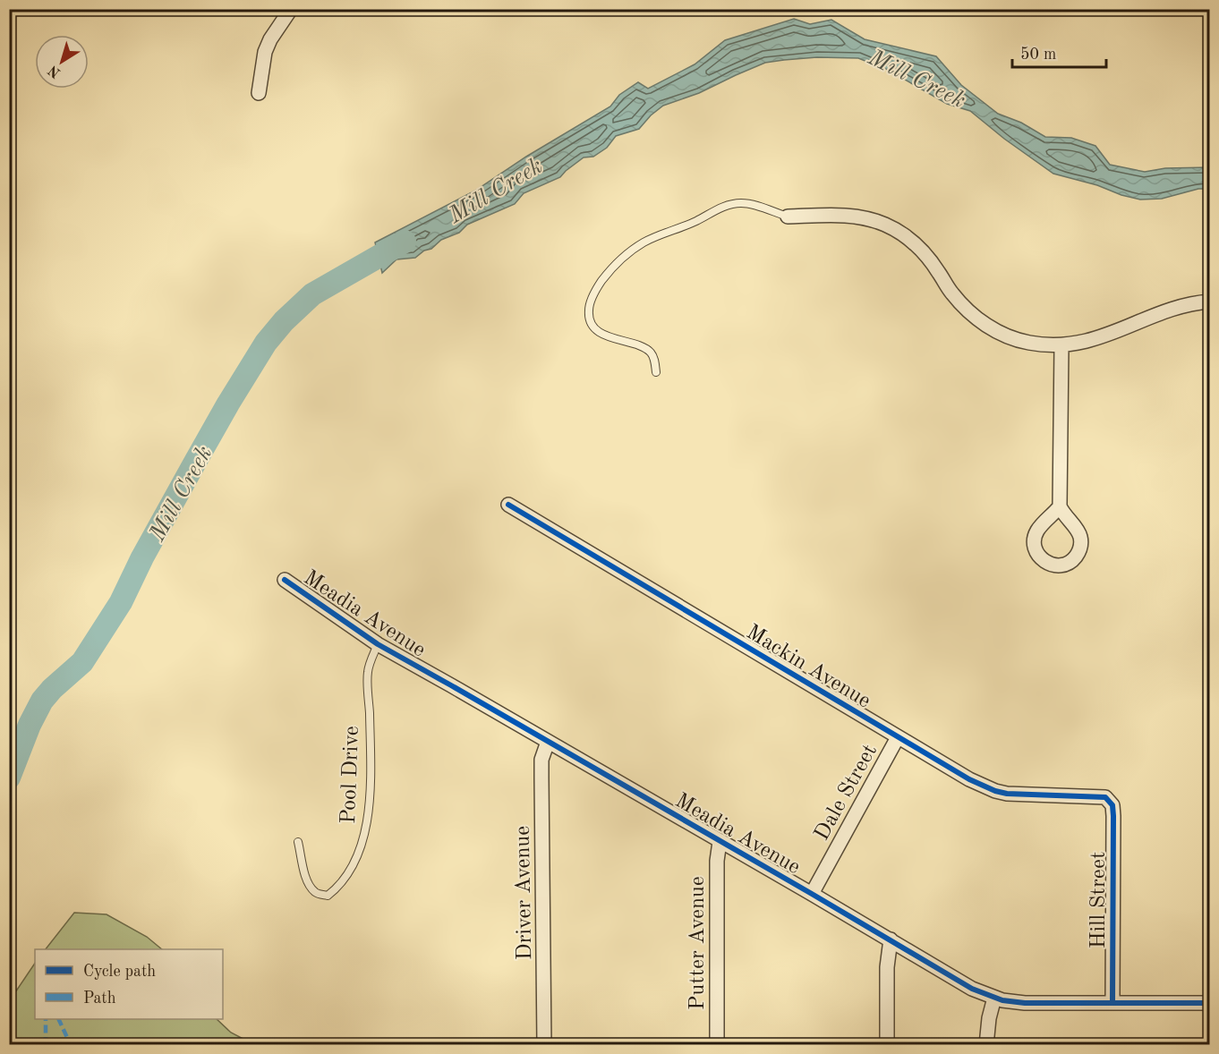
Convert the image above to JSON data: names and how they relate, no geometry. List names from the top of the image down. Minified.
{"streets":{"street":["Meadia Avenue","Mackin Avenue","Dale Street","Driver Avenue","Hill Street","Putter Avenue"],"lane":["Pool Drive"]},"crossings":[["Meadia Avenue","Pool Drive"],["Meadia Avenue","Dale Street"],["Meadia Avenue","Driver Avenue"],["Meadia Avenue","Hill Street"],["Meadia Avenue","Putter Avenue"],["Mackin Avenue","Dale Street"],["Mackin Avenue","Hill Street"]],"water":["Mill Creek"],"legend":["Cycle path","Path"],"scale_bar":"50 m","north":"bottom left"}
